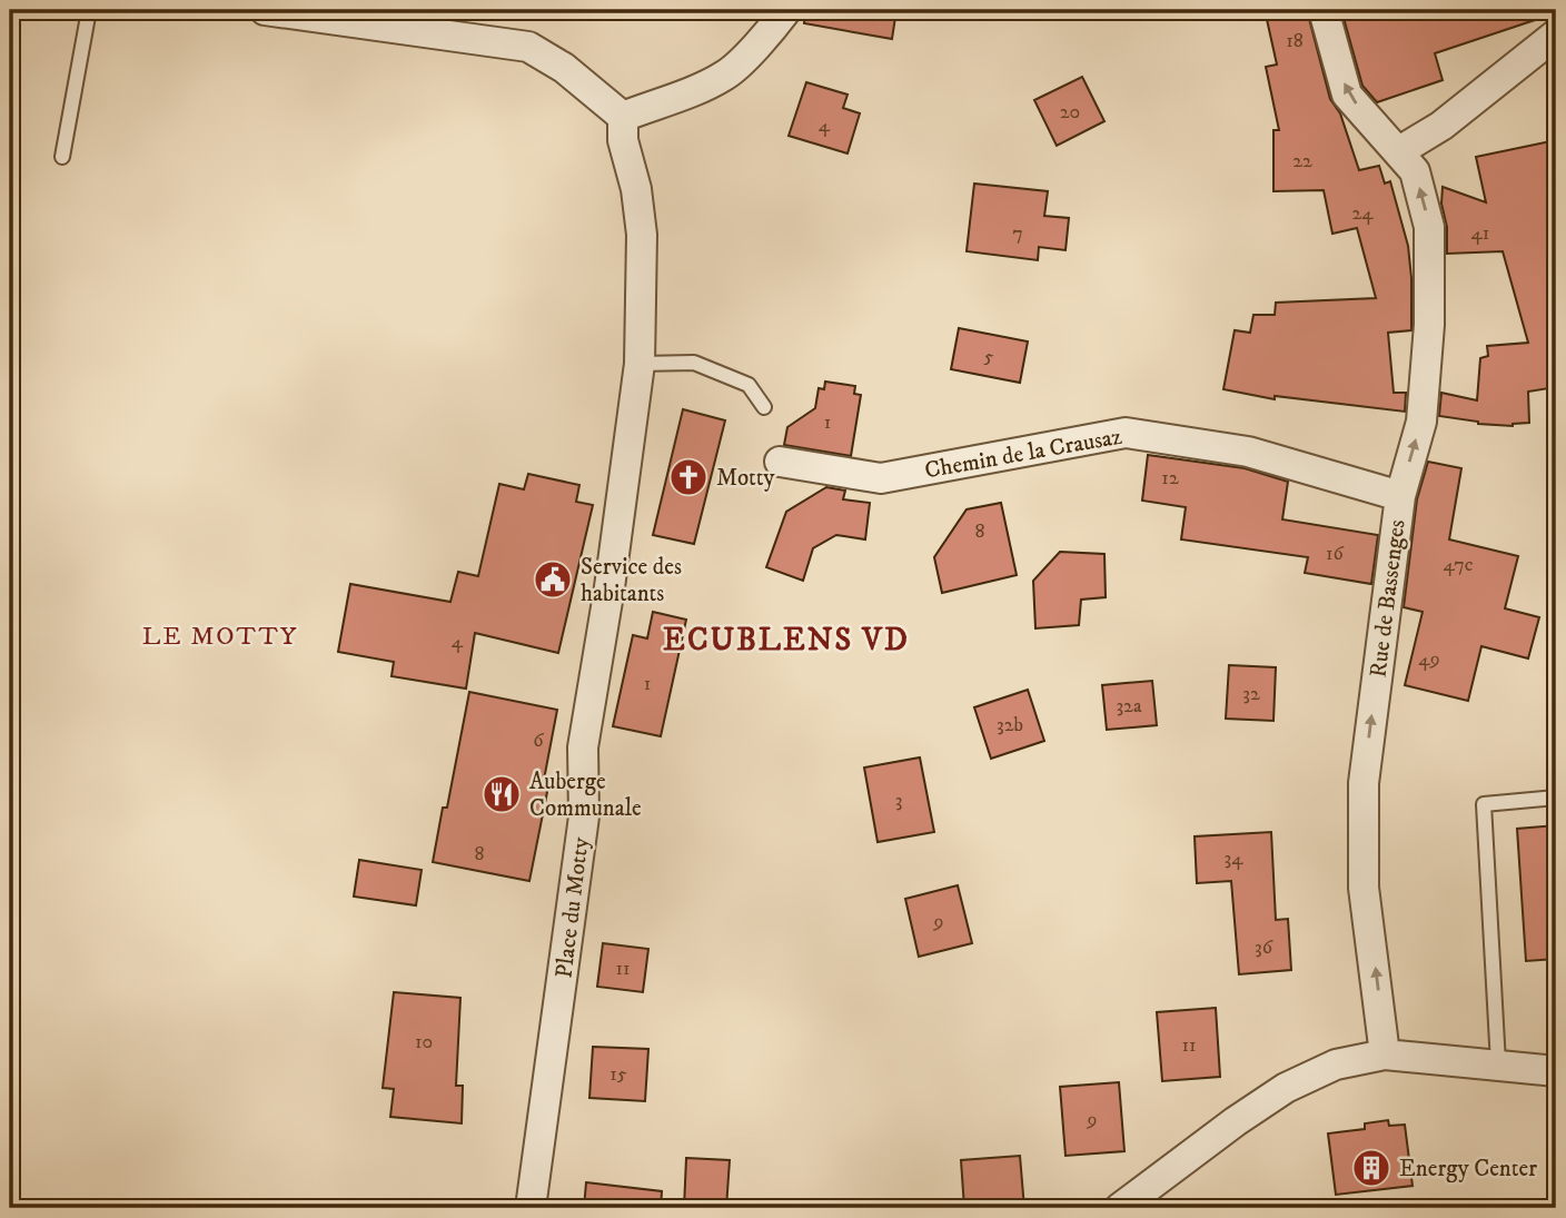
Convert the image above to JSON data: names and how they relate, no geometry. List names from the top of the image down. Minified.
{"streets":{"street":["Chemin de la Crausaz","Rue de Bassenges","Place du Motty"]},"crossings":[["Chemin de la Crausaz","Rue de Bassenges"]],"one_way":["Rue de Bassenges"],"districts":["LE MOTTY","ECUBLENS VD"],"places":{"church":["Motty"],"public building":["Service des habitants"],"restaurant":["Auberge Communale"],"building":["Energy Center"]},"house_numbers":["18","20","4","22","24","7","41","5","1","12","8","16","47c","4","49","1","32","32a","32b","6","3","8","34","9","36","11","10","11","15","9"]}
